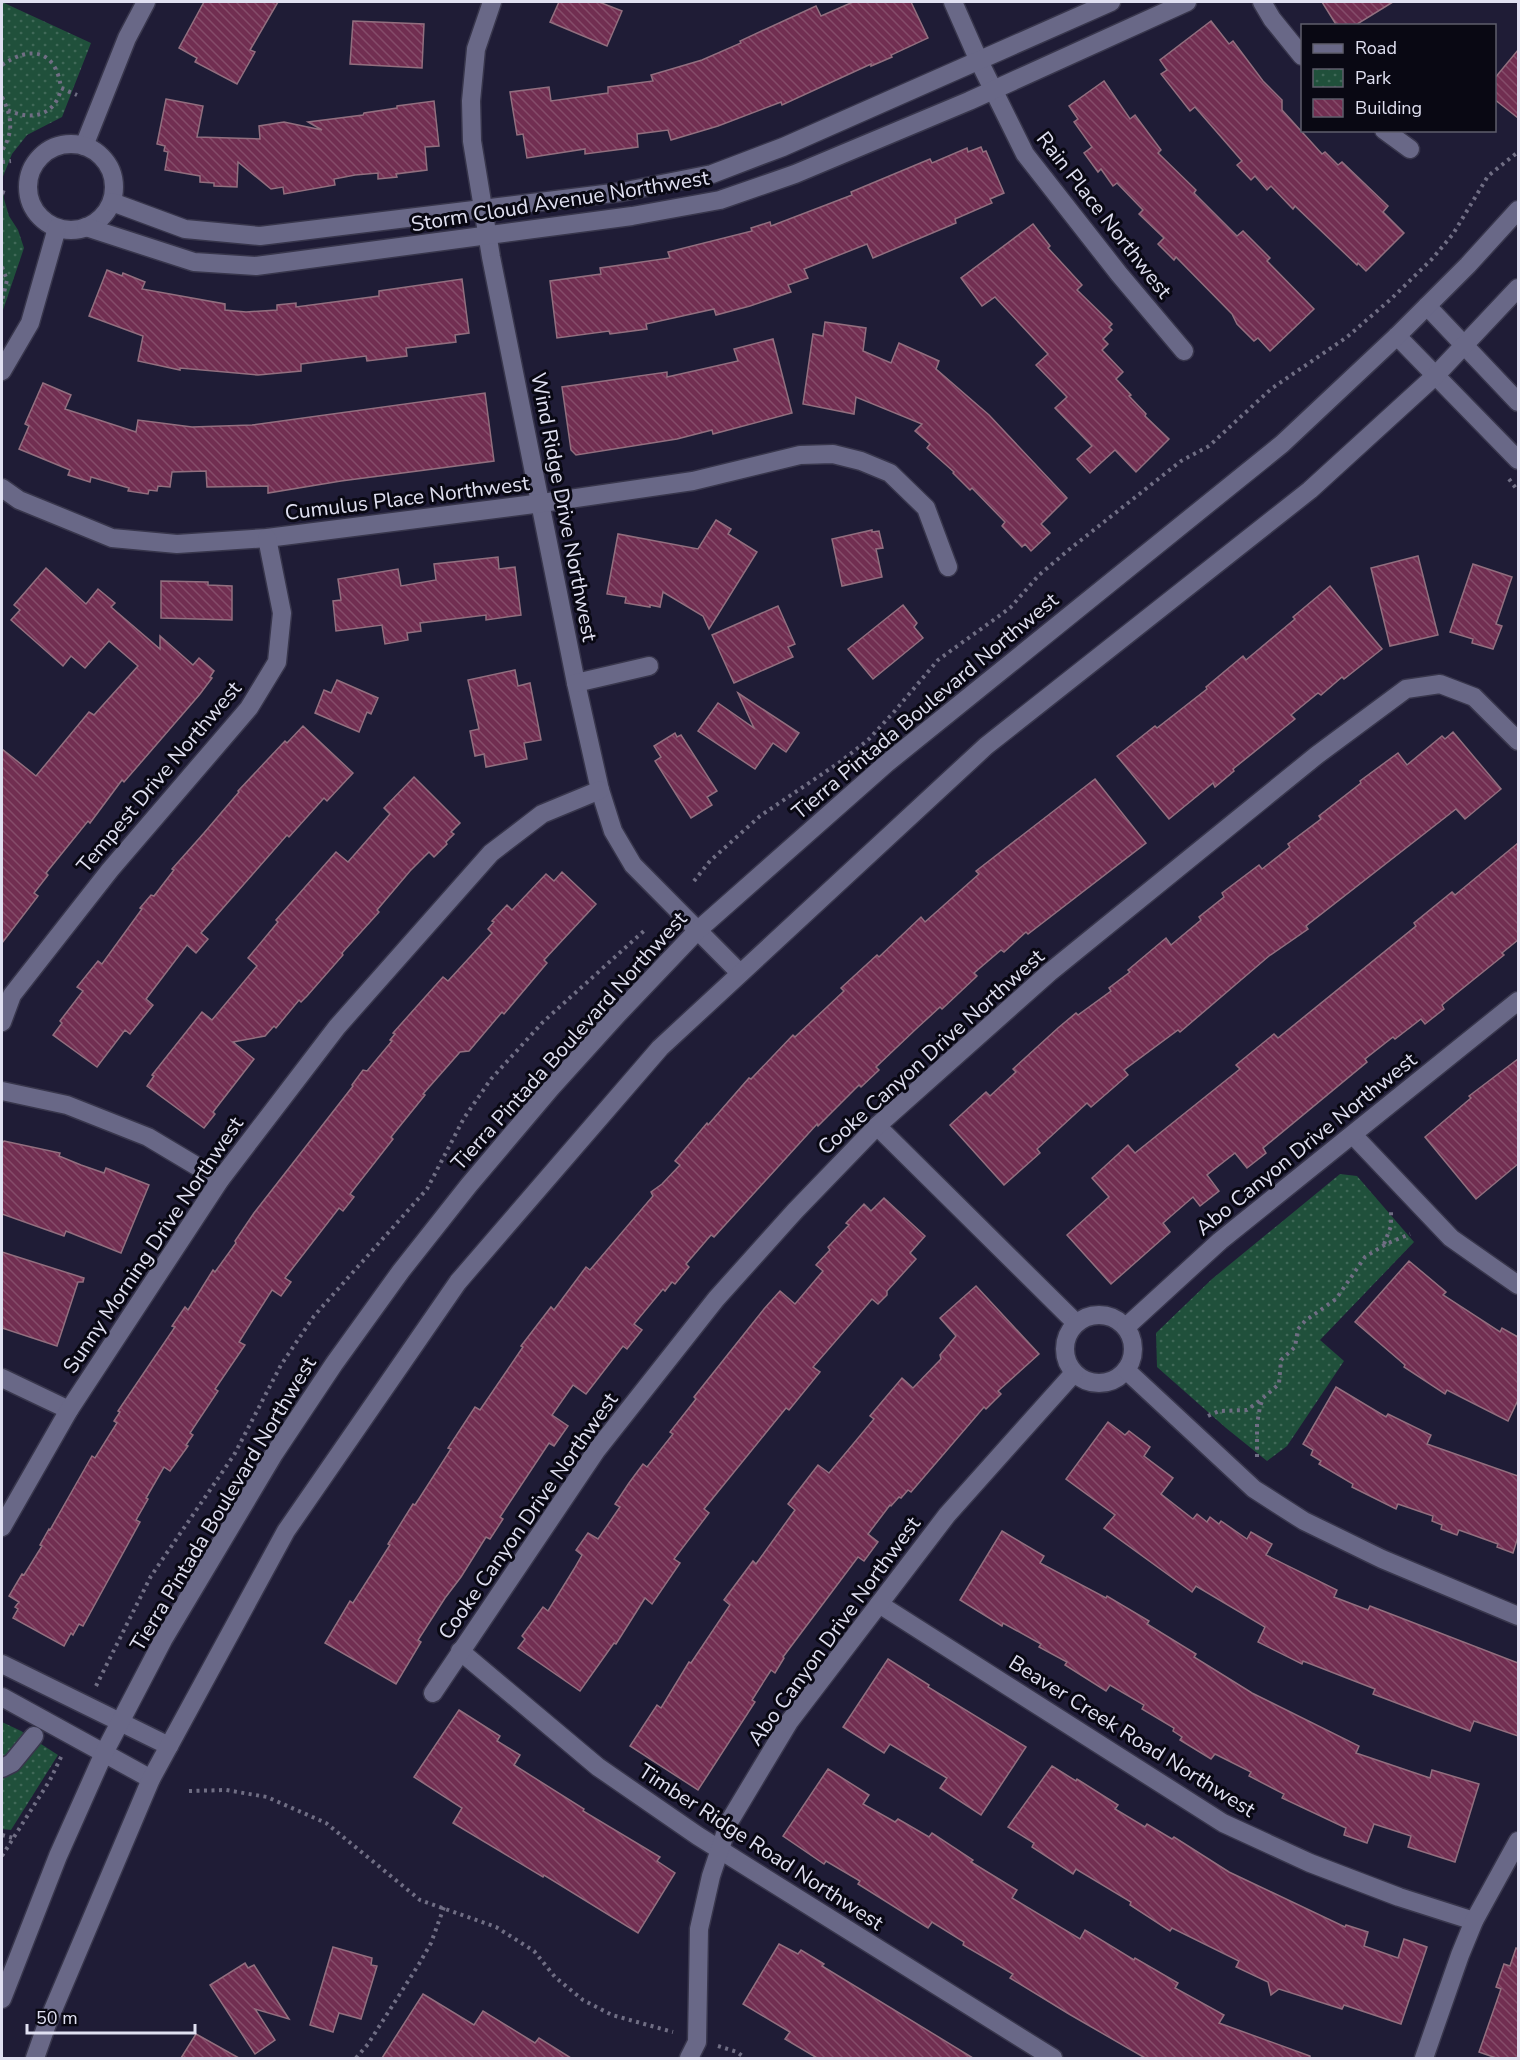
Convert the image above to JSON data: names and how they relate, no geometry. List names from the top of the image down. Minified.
{"streets":{"street":["Storm Cloud Avenue Northwest","Rain Place Northwest","Cumulus Place Northwest","Wind Ridge Drive Northwest","Tierra Pintada Boulevard Northwest","Tempest Drive Northwest","Cooke Canyon Drive Northwest","Abo Canyon Drive Northwest","Sunny Morning Drive Northwest","Beaver Creek Road Northwest","Timber Ridge Road Northwest"]},"crossings":[["Storm Cloud Avenue Northwest","Rain Place Northwest"],["Storm Cloud Avenue Northwest","Wind Ridge Drive Northwest"],["Cumulus Place Northwest","Wind Ridge Drive Northwest"],["Cumulus Place Northwest","Tempest Drive Northwest"],["Wind Ridge Drive Northwest","Tierra Pintada Boulevard Northwest"],["Wind Ridge Drive Northwest","Sunny Morning Drive Northwest"],["Cooke Canyon Drive Northwest","Timber Ridge Road Northwest"],["Abo Canyon Drive Northwest","Beaver Creek Road Northwest"],["Abo Canyon Drive Northwest","Timber Ridge Road Northwest"]],"legend":["Road","Park","Building"],"scale_bar":"50 m"}
